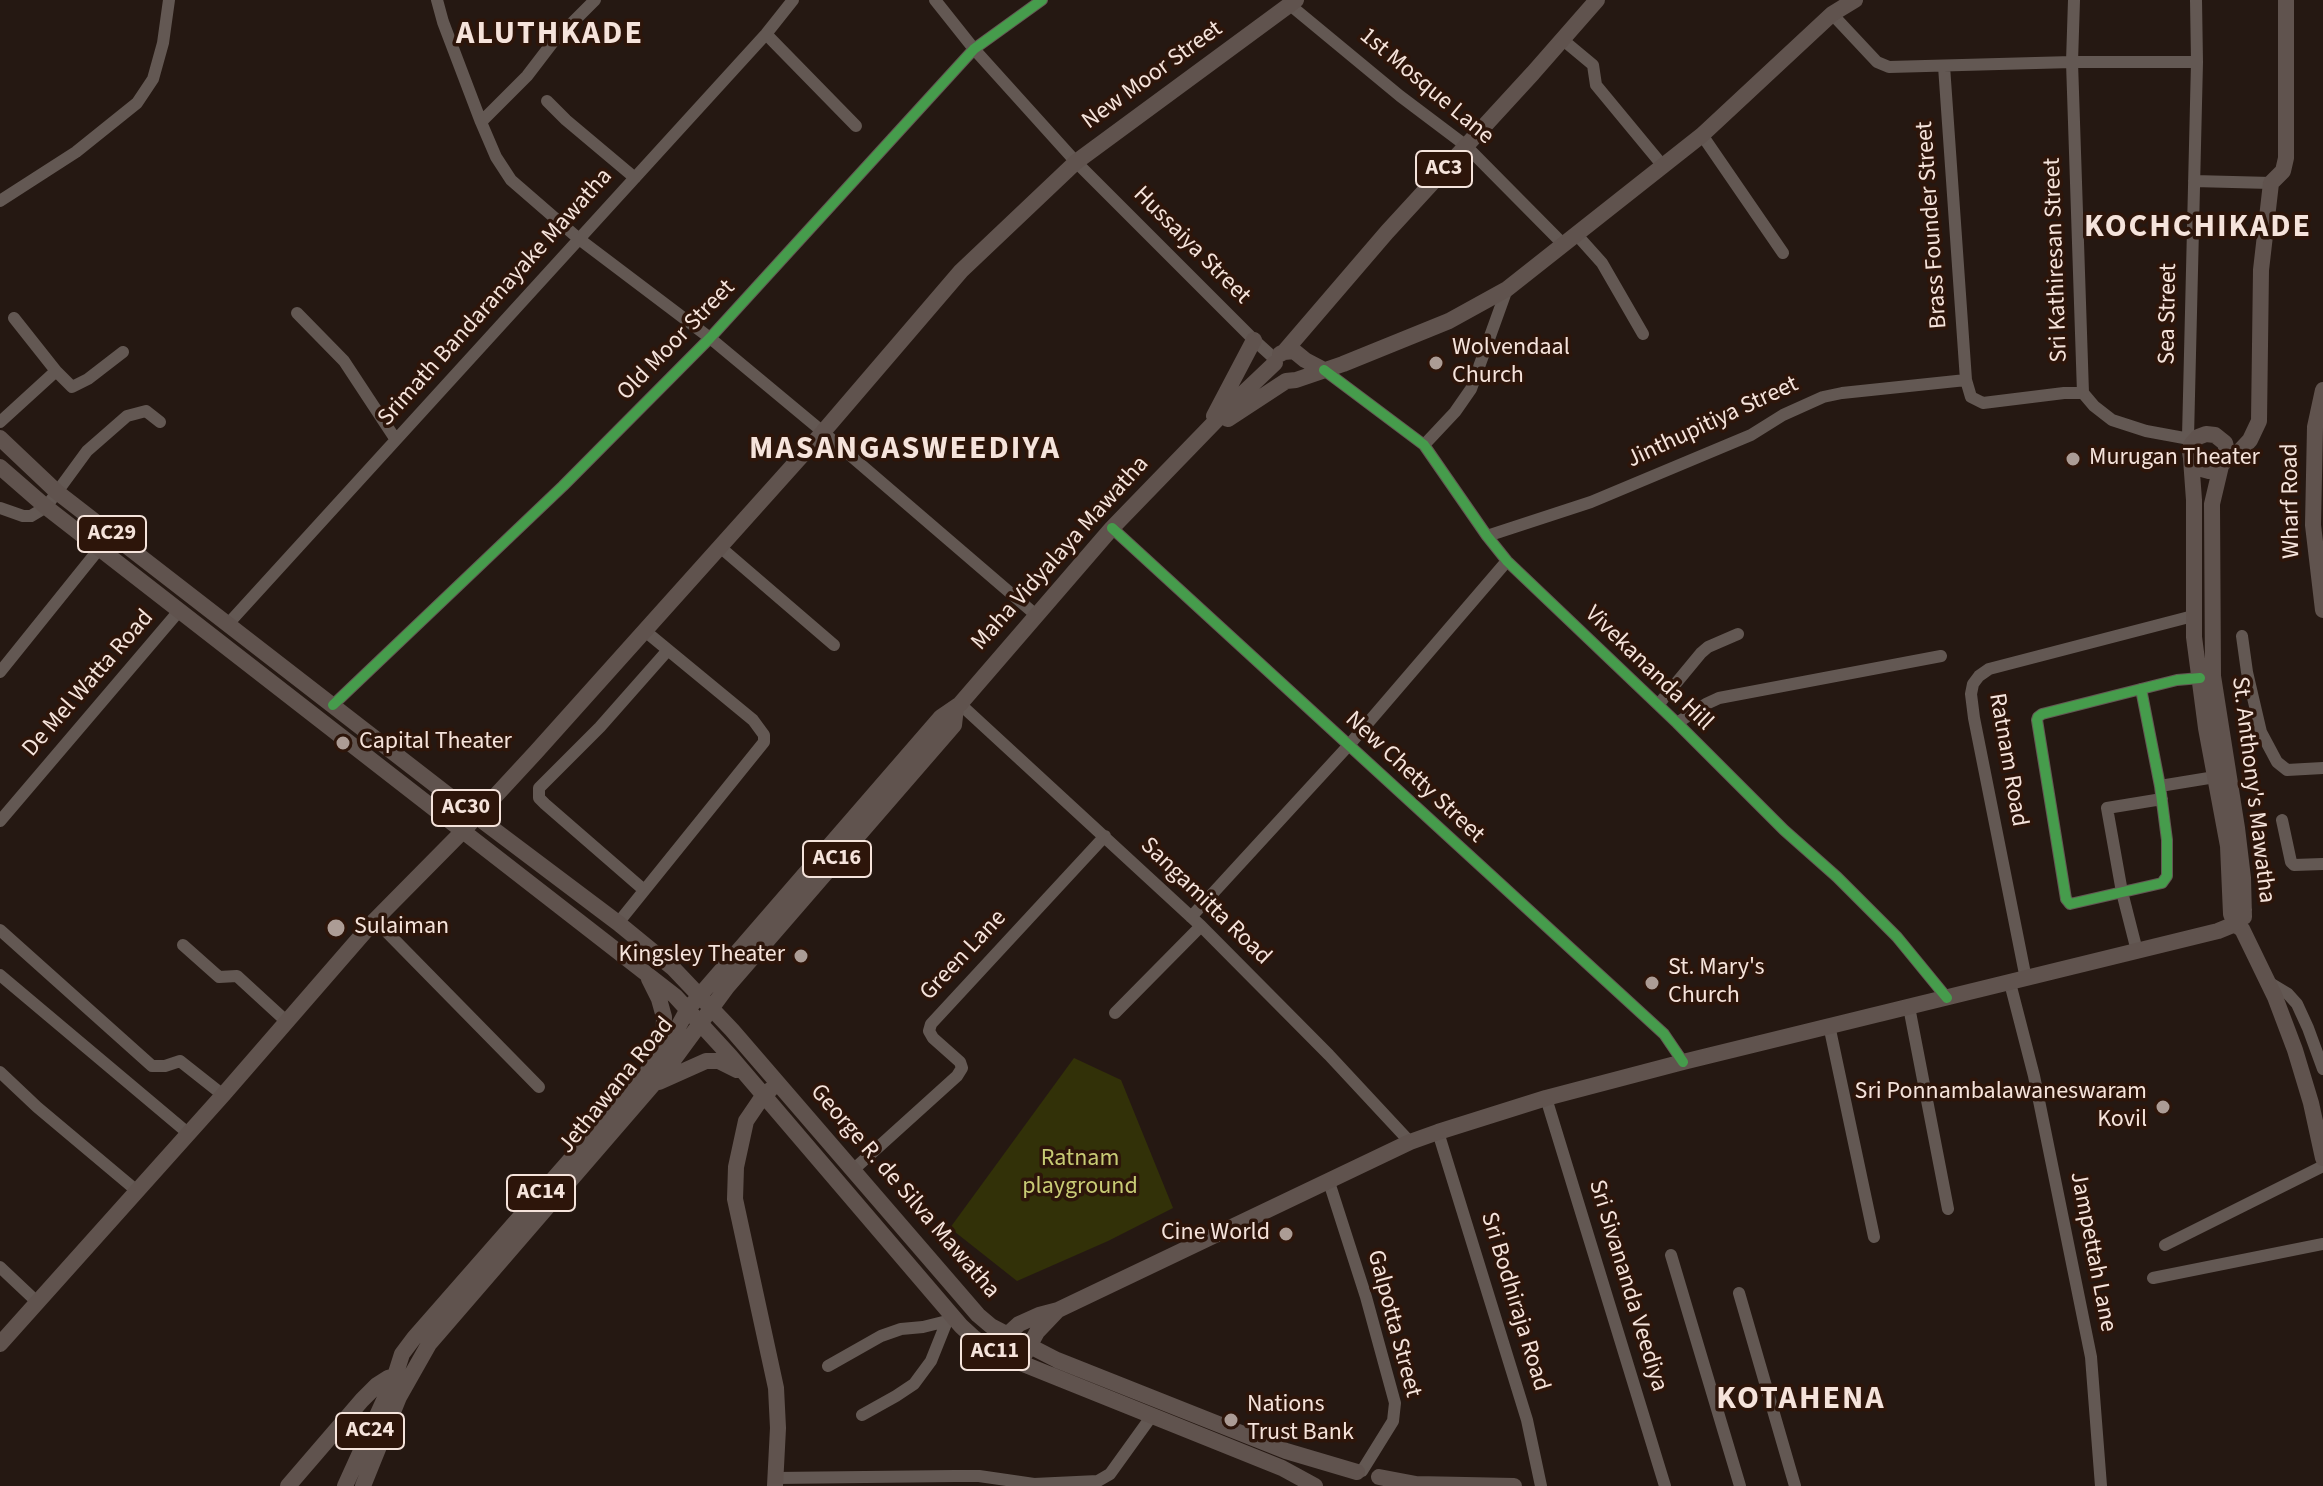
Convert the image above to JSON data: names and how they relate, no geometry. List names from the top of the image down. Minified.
{"streets":{"main road":["New Moor Street","AC3","Wharf Road","AC29","Maha Vidyalaya Mawatha","St. Anthony's Mawatha","AC30","AC16","Jethawana Road","George R. de Silva Mawatha","AC14","AC11","AC24"],"street":["1st Mosque Lane","Brass Founder Street","Hussaiya Street","Sri Kathiresan Street","Srimath Bandaranayake Mawatha","Sea Street","Old Moor Street","Jinthupitiya Street","Vivekananda Hill","De Mel Watta Road","Ratnam Road","New Chetty Street","Sangamitta Road","Green Lane","Jampettah Lane","Sri Sivananda Veediya","Sri Bodhiraja Road","Galpotta Street"]},"crossings":[["New Moor Street","1st Mosque Lane"],["New Moor Street","Hussaiya Street"],["New Moor Street","AC30"],["1st Mosque Lane","AC3"],["1st Mosque Lane","Maha Vidyalaya Mawatha"],["AC3","Hussaiya Street"],["AC3","Maha Vidyalaya Mawatha"],["Brass Founder Street","Jinthupitiya Street"],["Hussaiya Street","Old Moor Street"],["Hussaiya Street","Maha Vidyalaya Mawatha"],["Sri Kathiresan Street","Sea Street"],["Sri Kathiresan Street","St. Anthony's Mawatha"],["Srimath Bandaranayake Mawatha","AC29"],["Srimath Bandaranayake Mawatha","AC30"],["Sea Street","St. Anthony's Mawatha"],["Old Moor Street","AC30"],["Jinthupitiya Street","Vivekananda Hill"],["AC29","De Mel Watta Road"],["AC29","AC30"],["Maha Vidyalaya Mawatha","Vivekananda Hill"],["Maha Vidyalaya Mawatha","New Chetty Street"],["Maha Vidyalaya Mawatha","AC30"],["Maha Vidyalaya Mawatha","Sangamitta Road"],["Maha Vidyalaya Mawatha","Jethawana Road"],["Maha Vidyalaya Mawatha","George R. de Silva Mawatha"],["Ratnam Road","St. Anthony's Mawatha"],["Ratnam Road","Jampettah Lane"],["AC30","Jethawana Road"],["AC30","George R. de Silva Mawatha"],["Sangamitta Road","Green Lane"],["Green Lane","George R. de Silva Mawatha"],["Jethawana Road","George R. de Silva Mawatha"],["Jethawana Road","AC24"],["George R. de Silva Mawatha","Galpotta Street"]],"districts":["ALUTHKADE","KOCHCHIKADE","MASANGASWEEDIYA","KOTAHENA"],"parks":["Ratnam playground"],"places":["Wolvendaal Church","Murugan Theater","Capital Theater","Sulaiman","Kingsley Theater","St. Mary's Church","Sri Ponnambalawaneswaram Kovil","Cine World","Nations Trust Bank"]}
